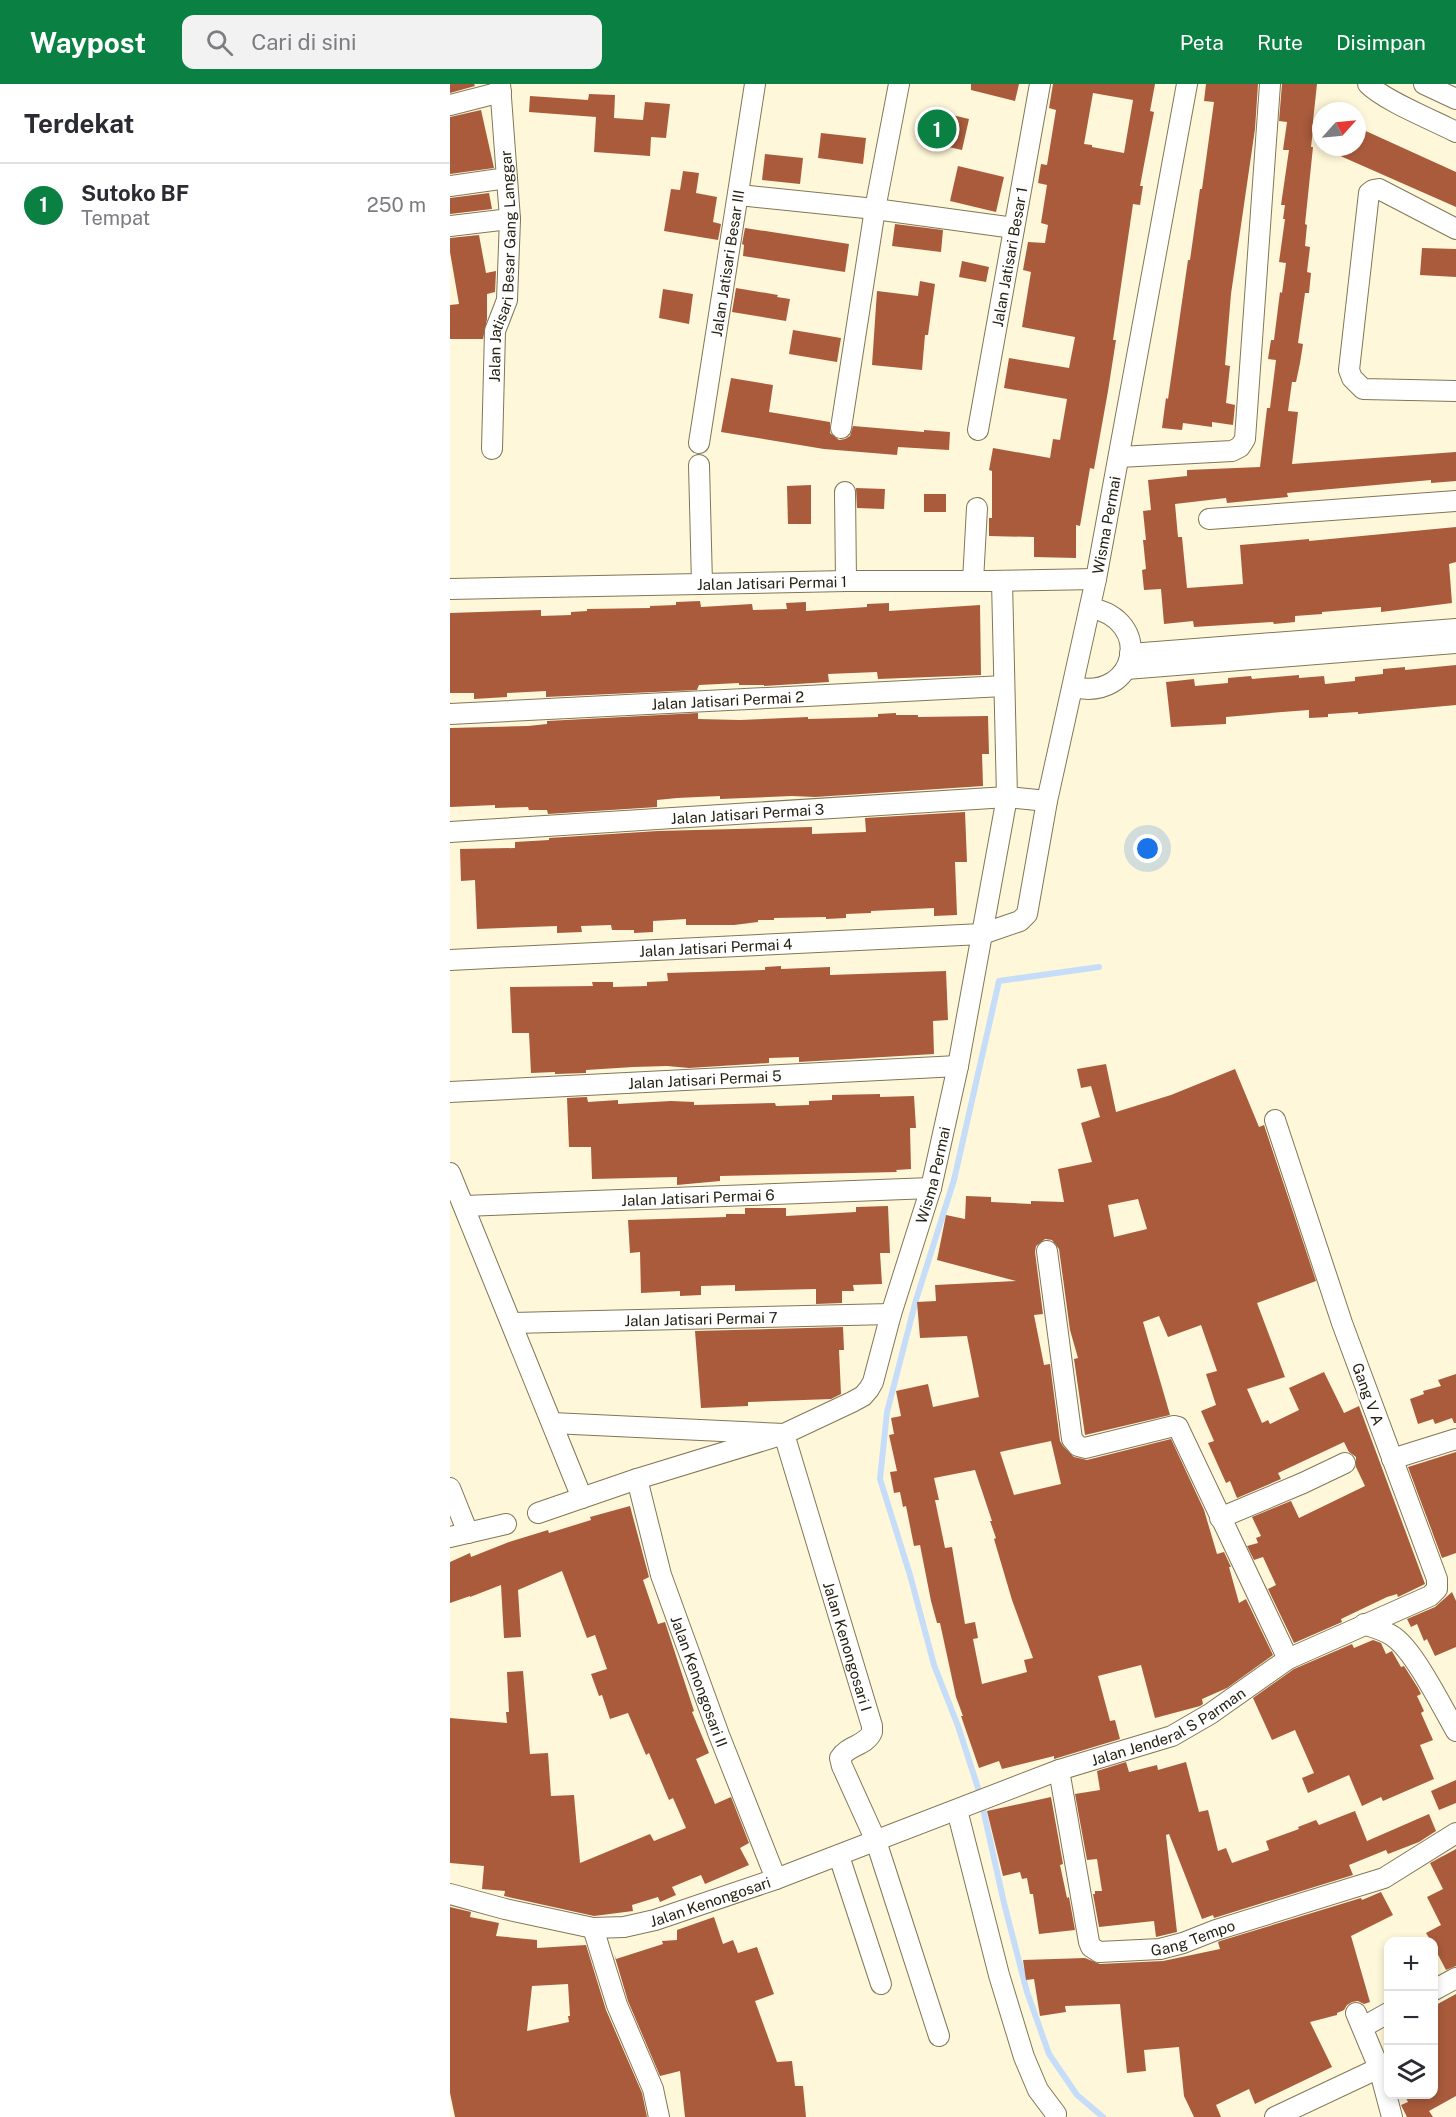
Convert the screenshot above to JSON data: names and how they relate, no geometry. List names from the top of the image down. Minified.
{"streets":{"street":["Jalan Jatisari Besar 1","Jalan Jatisari Besar III","Jalan Jatisari Besar Gang Langgar","Wisma Permai","Jalan Jatisari Permai 1","Jalan Jatisari Permai 2","Jalan Jatisari Permai 3","Jalan Jatisari Permai 4","Jalan Jatisari Permai 5","Jalan Jatisari Permai 6","Jalan Jatisari Permai 7","Gang V A","Jalan Kenongosari I","Jalan Kenongosari II","Jalan Jenderal S Parman","Jalan Kenongosari","Gang Tempo"]},"crossings":[["Wisma Permai","Jalan Jatisari Permai 1"],["Wisma Permai","Jalan Jatisari Permai 2"],["Wisma Permai","Jalan Jatisari Permai 3"],["Wisma Permai","Jalan Jatisari Permai 4"],["Wisma Permai","Jalan Jatisari Permai 5"],["Wisma Permai","Jalan Jatisari Permai 6"],["Wisma Permai","Jalan Jatisari Permai 7"],["Wisma Permai","Jalan Kenongosari I"],["Wisma Permai","Jalan Kenongosari II"],["Gang V A","Jalan Jenderal S Parman"],["Jalan Kenongosari I","Jalan Kenongosari"],["Jalan Kenongosari II","Jalan Kenongosari"],["Jalan Jenderal S Parman","Jalan Kenongosari"],["Jalan Jenderal S Parman","Gang Tempo"]],"north":"top right","page":{"header":"Waypost","search":"Cari di sini","nav":["Peta","Rute","Disimpan"],"heading":"Terdekat","pins":"1","list":[{"mark":"1","name":"Sutoko BF","note":"Tempat","value":"250 m"}],"map_buttons":["+","−"]}}
